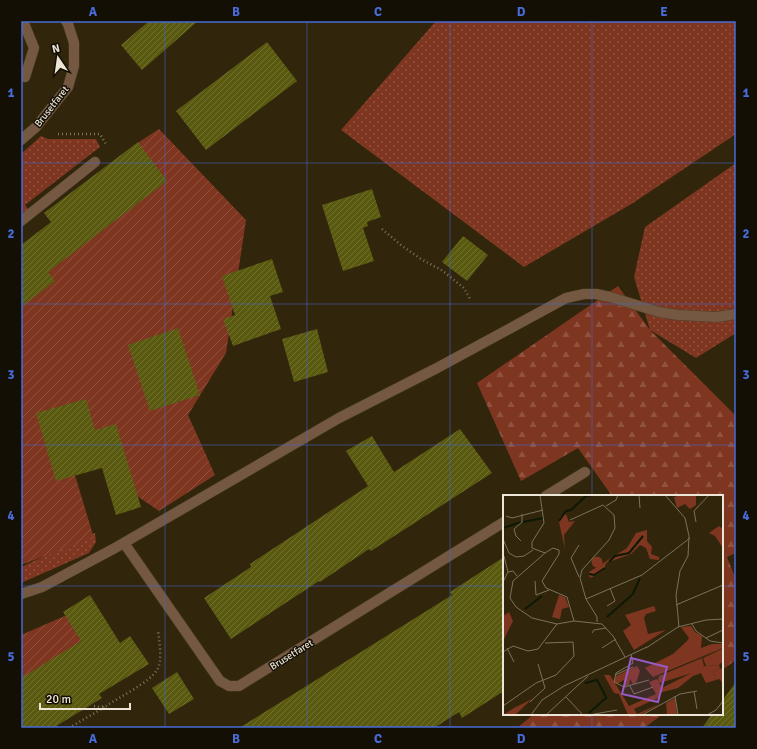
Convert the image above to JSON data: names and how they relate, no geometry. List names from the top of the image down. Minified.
{"streets":{"street":["Brusetfaret"]},"scale_bar":"20 m","north":"top","grid":{"columns":["A","B","C","D","E"],"rows":["1","2","3","4","5"]}}
